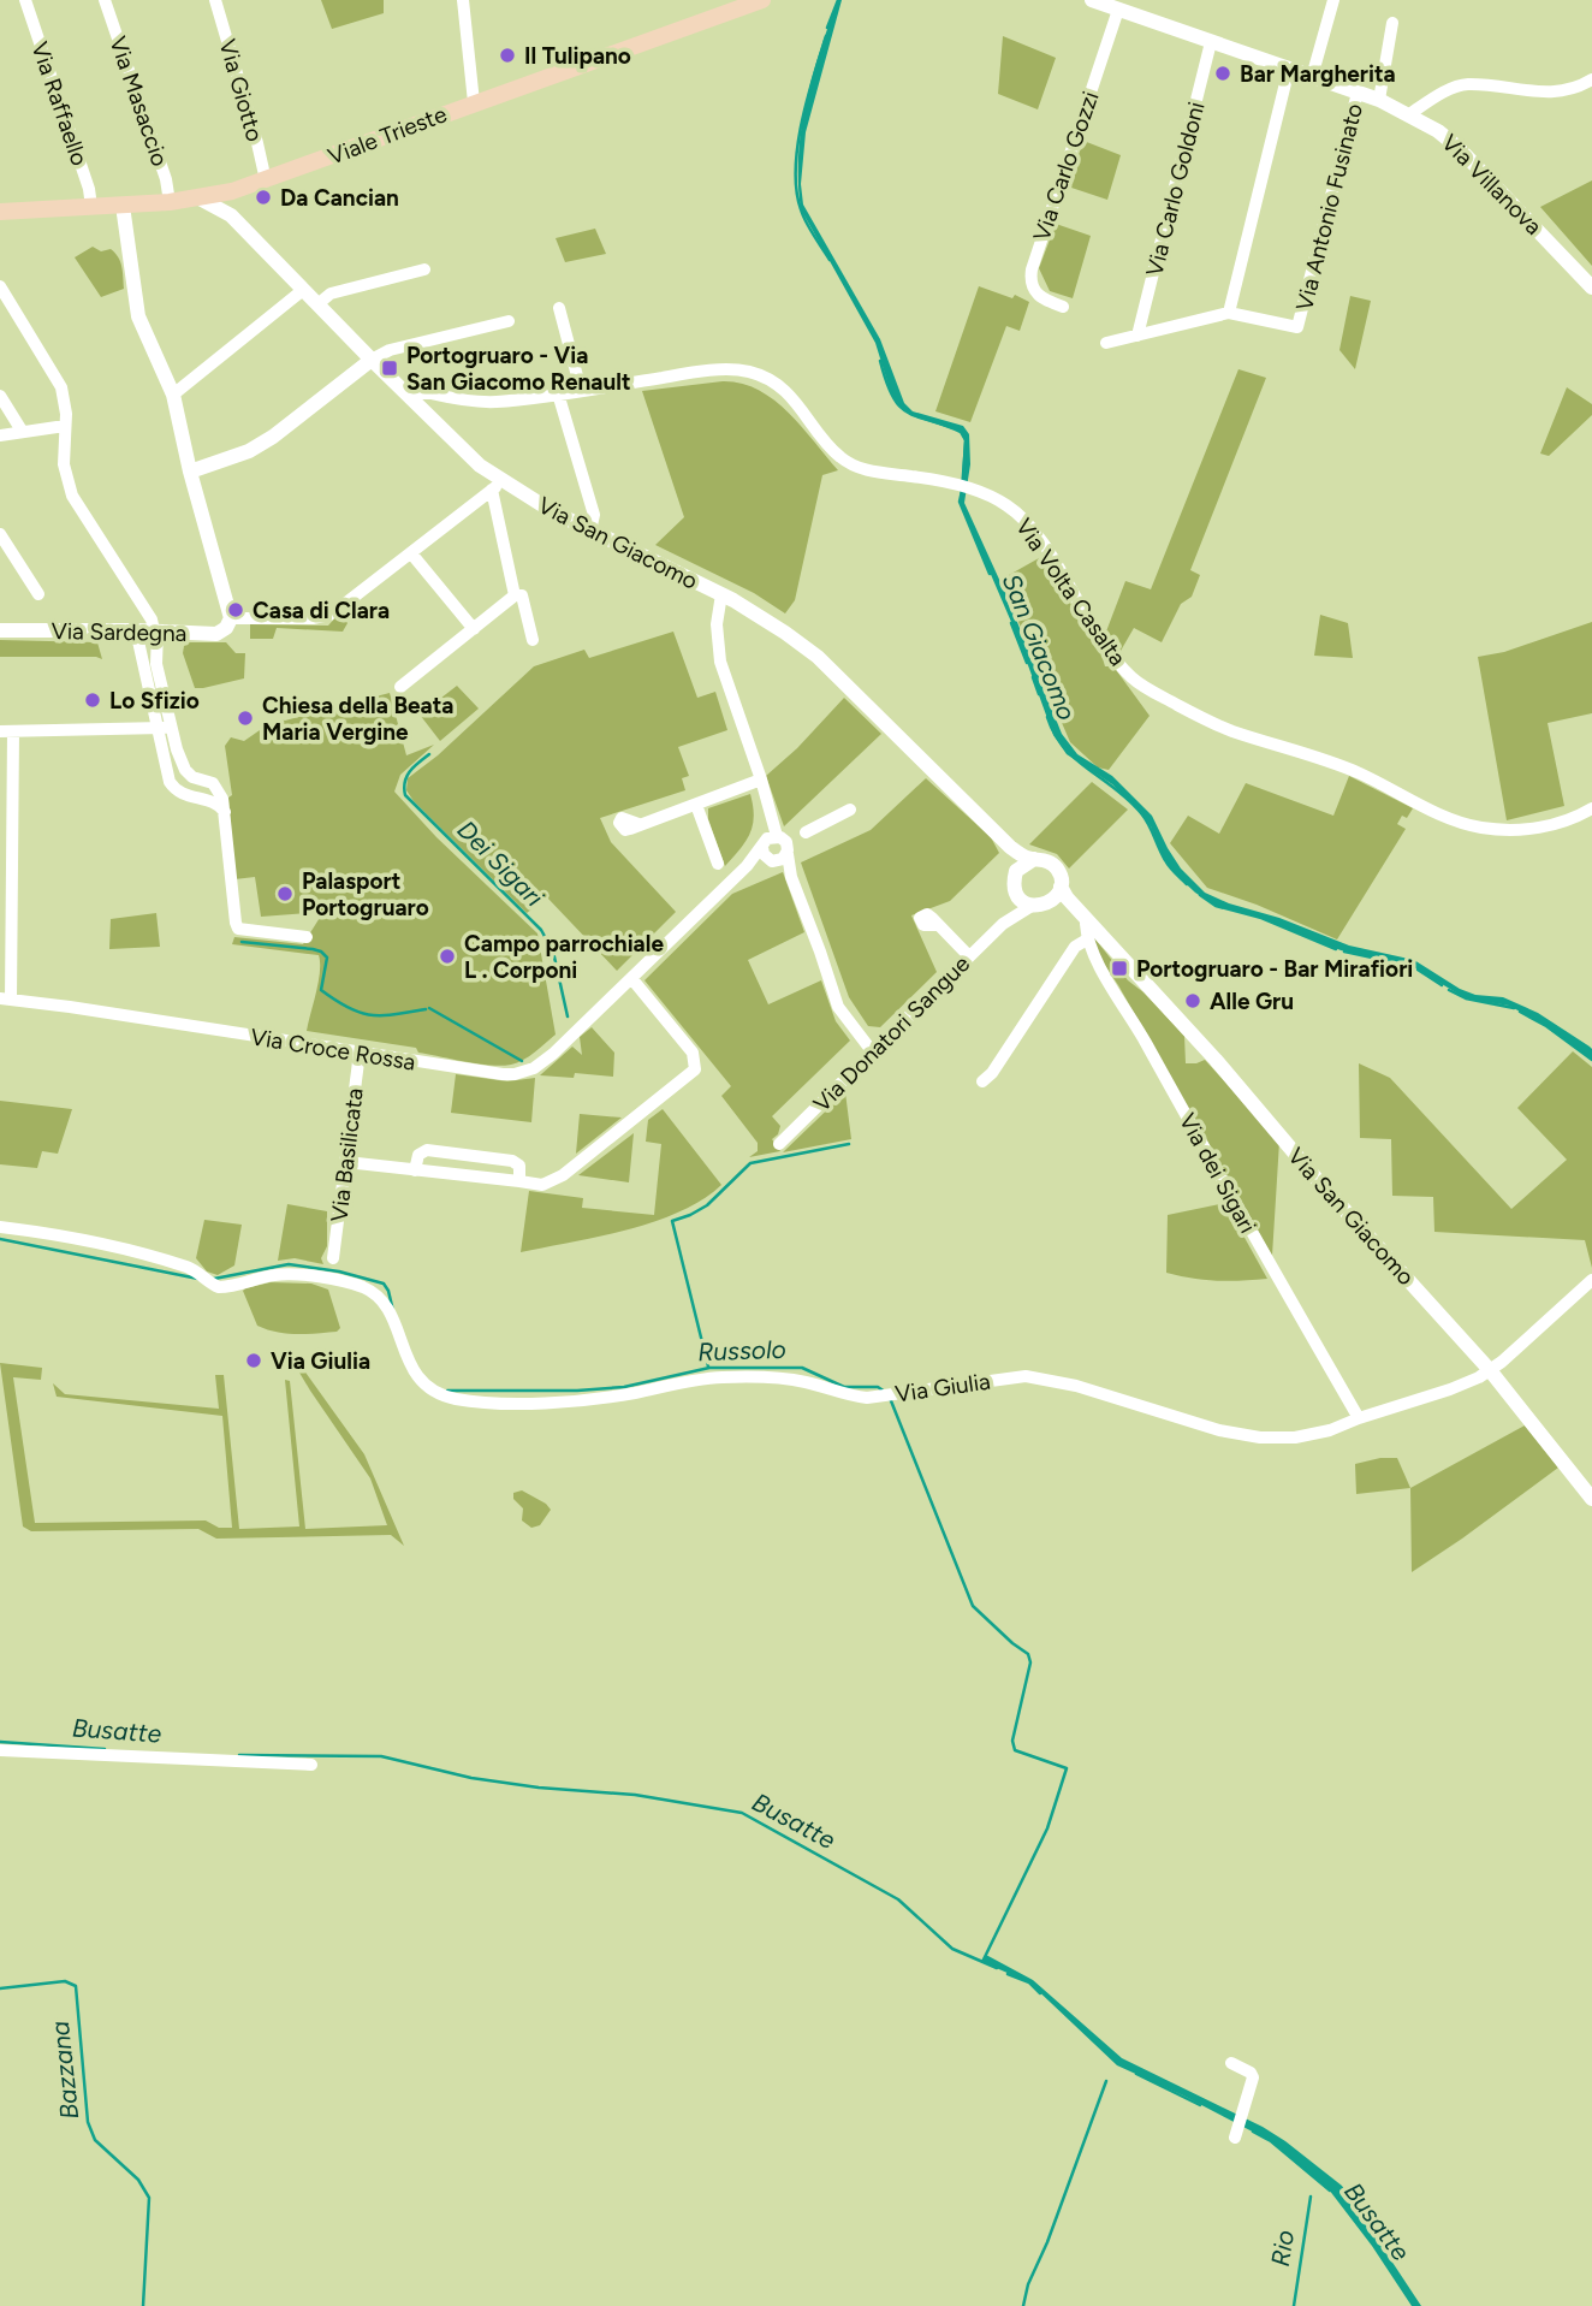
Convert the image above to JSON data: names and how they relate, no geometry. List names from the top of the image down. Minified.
{"streets":{"main road":["Viale Trieste"],"street":["Via Giotto","Via Masaccio","Via Raffaello","Via Carlo Gozzi","Via Villanova","Via Carlo Goldoni","Via Antonio Fusinato","Via San Giacomo","Via Volta Casalta","Via Sardegna","Via Donatori Sangue","Via Croce Rossa","Via Basilicata","Via dei Sigari","Via Giulia"]},"crossings":[["Via Giotto","Viale Trieste"],["Via Masaccio","Viale Trieste"],["Via Raffaello","Viale Trieste"],["Viale Trieste","Via San Giacomo"],["Via Carlo Gozzi","Via Villanova"],["Via Villanova","Via Carlo Goldoni"],["Via Villanova","Via Antonio Fusinato"],["Via Carlo Goldoni","Via Antonio Fusinato"],["Via San Giacomo","Via Volta Casalta"],["Via San Giacomo","Via Donatori Sangue"],["Via San Giacomo","Via dei Sigari"],["Via San Giacomo","Via Giulia"],["Via Croce Rossa","Via Basilicata"],["Via dei Sigari","Via Giulia"]],"water":["San Giacomo","Dei Sigari","Russolo","Busatte","Bazzana","Rio"],"places":{"other":["Il Tulipano","Bar Margherita","Da Cancian","Casa di Clara","Lo Sfizio","Chiesa della Beata Maria Vergine","Palasport Portogruaro","Campo parrochiale L . Corponi","Alle Gru","Via Giulia"],"transit":["Portogruaro - Via San Giacomo Renault","Portogruaro - Bar Mirafiori"]}}
